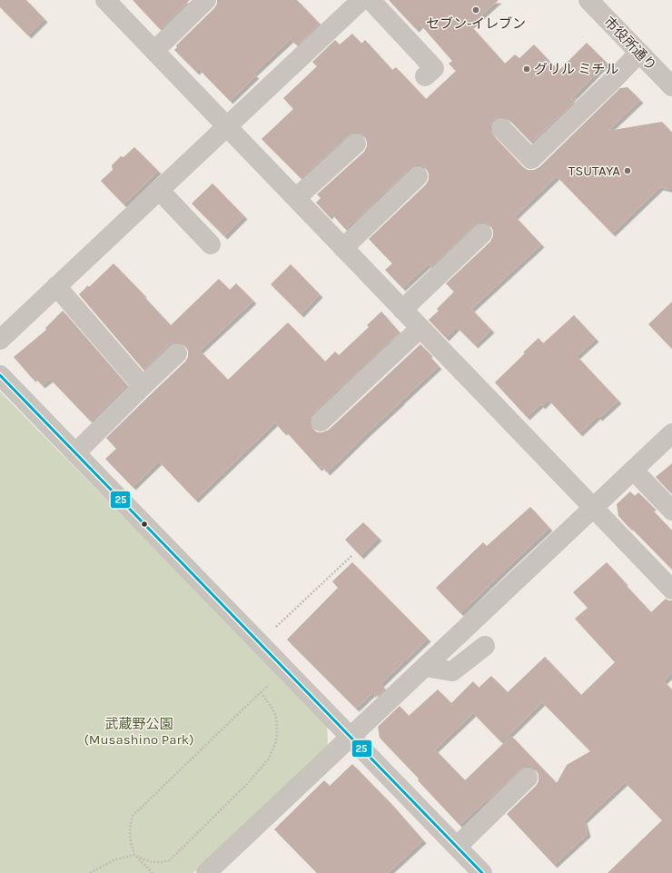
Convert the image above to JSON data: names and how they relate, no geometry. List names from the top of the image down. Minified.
{"streets":{"street":["市役所通り"]},"parks":["武蔵野公園 (Musashino Park)"],"places":["セブン-イレブン","グリル ミチル","TSUTAYA"],"lines":["transit line 25"]}
